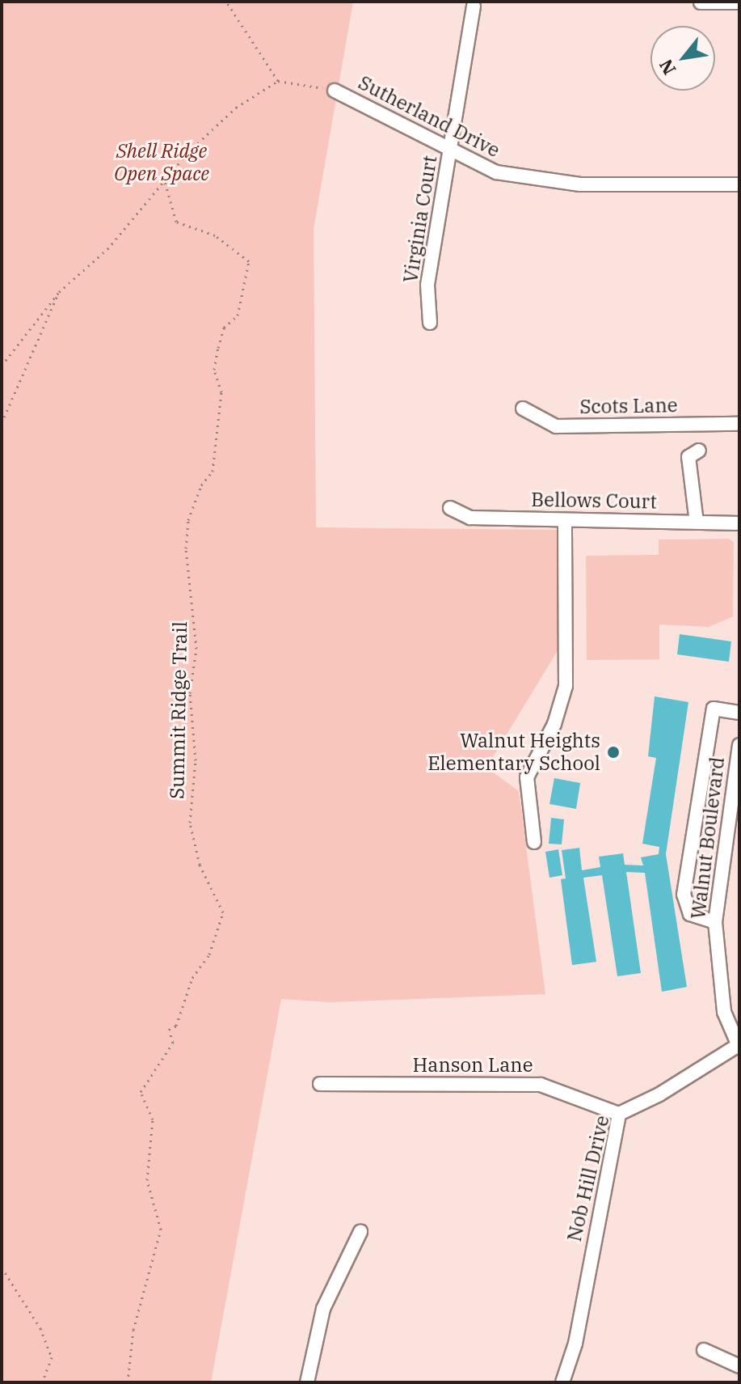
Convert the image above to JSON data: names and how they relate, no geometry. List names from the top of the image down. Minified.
{"streets":{"street":["Sutherland Drive","Virginia Court","Scots Lane","Bellows Court","Walnut Boulevard","Hanson Lane","Nob Hill Drive"],"path":["Summit Ridge Trail"]},"crossings":[["Sutherland Drive","Virginia Court"],["Walnut Boulevard","Nob Hill Drive"],["Hanson Lane","Nob Hill Drive"]],"parks":["Shell Ridge Open Space"],"places":["Walnut Heights Elementary School"],"north":"bottom left"}
